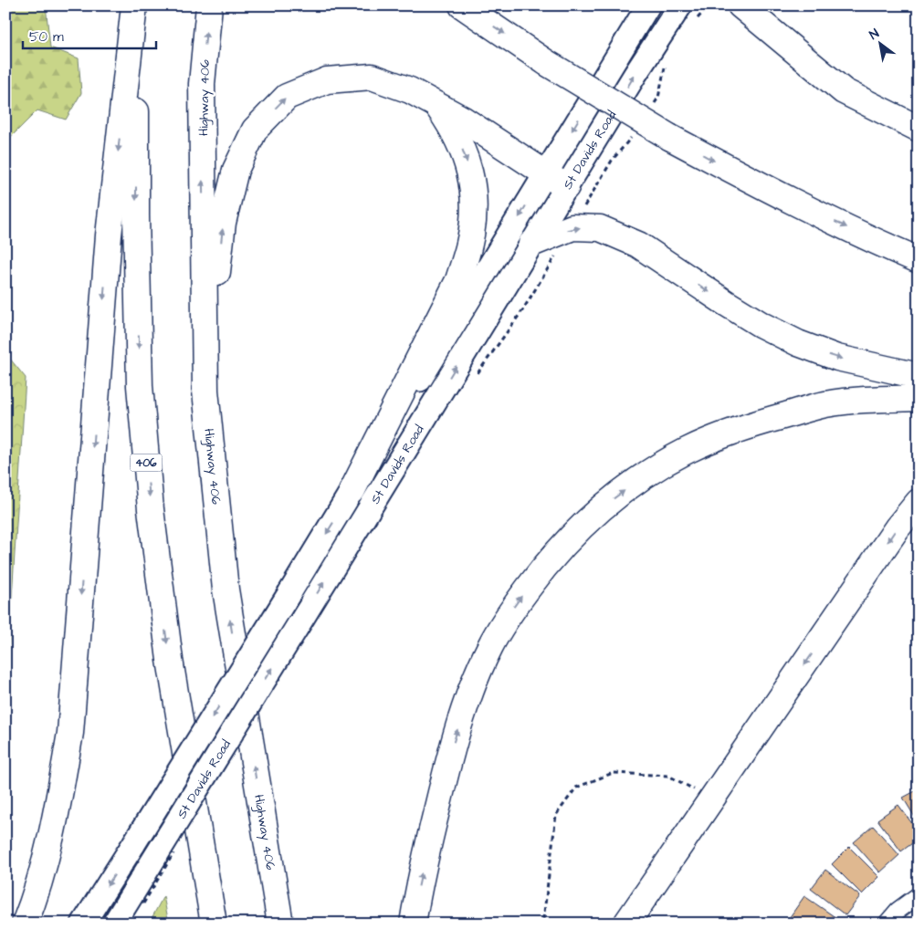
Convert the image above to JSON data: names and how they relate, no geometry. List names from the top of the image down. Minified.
{"streets":{"highway":["Highway 406","406"],"main road":["St Davids Road"]},"scale_bar":"50 m","north":"top left"}
